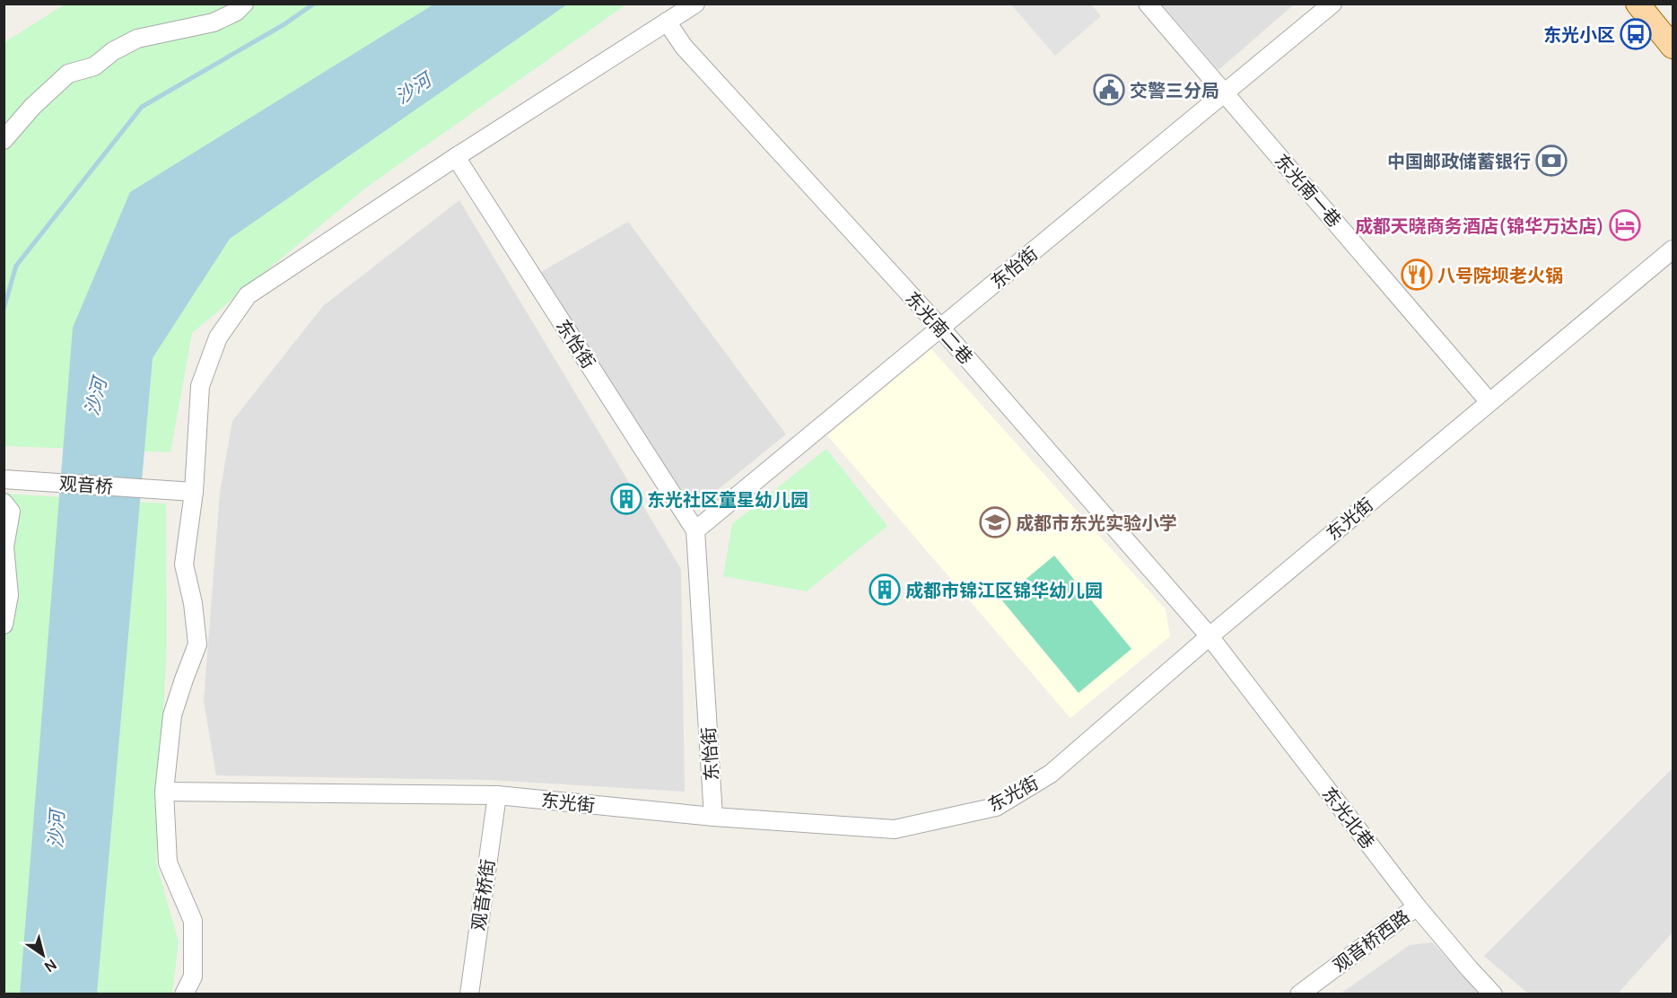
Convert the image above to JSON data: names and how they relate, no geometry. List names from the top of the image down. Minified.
{"streets":{"street":["东光南一巷","东怡街","东光南二巷","观音桥","东光街","东光北巷","观音桥街","观音桥西路"]},"crossings":[["东光南一巷","东怡街"],["东光南一巷","东光街"],["东怡街","东光南二巷"],["东怡街","东光街"],["东光南二巷","东光街"],["东光南二巷","东光北巷"],["东光街","东光北巷"],["东光街","观音桥街"],["东光北巷","观音桥西路"]],"water":["沙河"],"places":{"bus stop":["东光小区"],"public building":["交警三分局"],"bank":["中国邮政储蓄银行"],"hotel":["成都天晓商务酒店(锦华万达店)"],"restaurant":["八号院坝老火锅"],"building":["东光社区童星幼儿园","成都市锦江区锦华幼儿园"],"school or university":["成都市东光实验小学"]},"north":"bottom right"}
